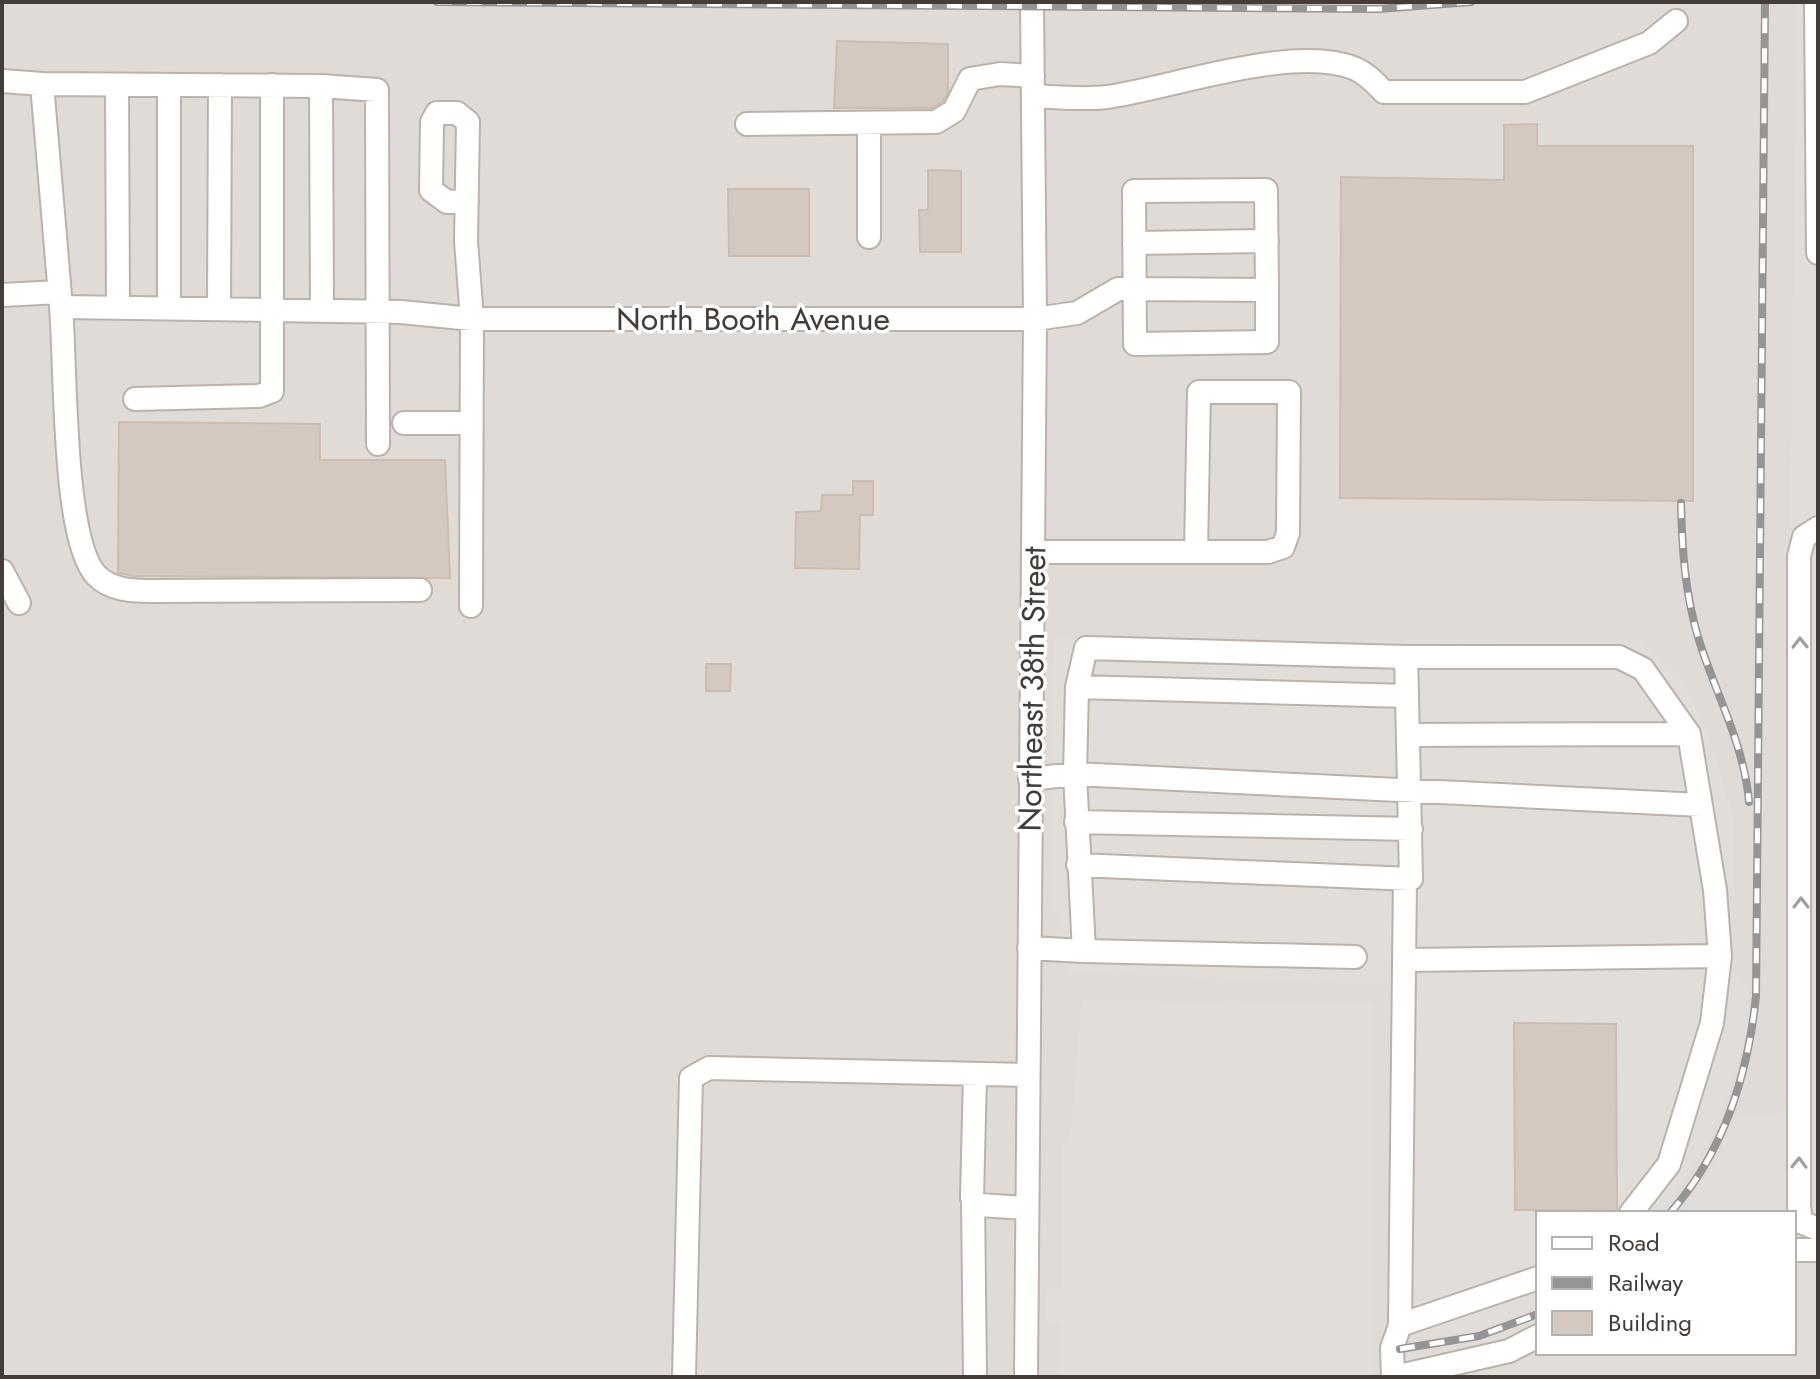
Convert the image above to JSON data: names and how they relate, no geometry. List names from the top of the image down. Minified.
{"streets":{"street":["North Booth Avenue","Northeast 38th Street"]},"crossings":[["North Booth Avenue","Northeast 38th Street"]],"legend":["Road","Railway","Building"]}
